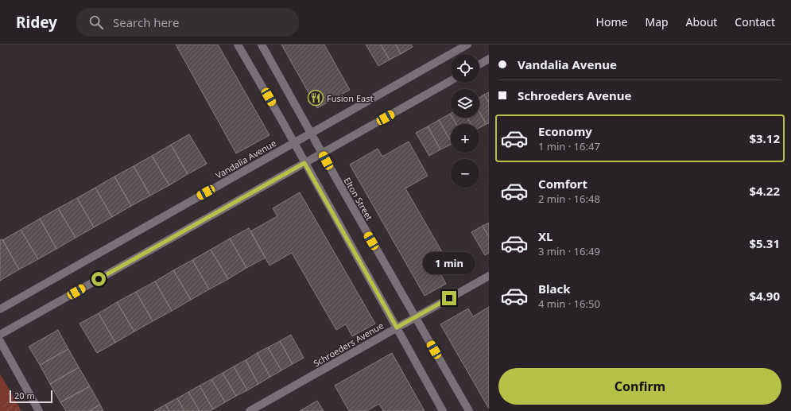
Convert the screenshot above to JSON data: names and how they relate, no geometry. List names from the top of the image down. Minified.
{"streets":{"street":["Vandalia Avenue","Elton Street","Schroeders Avenue"]},"crossings":[["Vandalia Avenue","Elton Street"],["Elton Street","Schroeders Avenue"]],"places":{"restaurant":["Fusion East"]},"scale_bar":"20 m","page":{"header":"Ridey","search":"Search here","nav":["Home","Map","About","Contact"],"banner":["Vandalia Avenue","Schroeders Avenue"],"map_buttons":["+","−"],"list":[{"name":"Economy","note":"1 min · 16:47","value":"$3.12"},{"name":"Comfort","note":"2 min · 16:48","value":"$4.22"},{"name":"XL","note":"3 min · 16:49","value":"$5.31"},{"name":"Black","note":"4 min · 16:50","value":"$4.90"}],"bubble":"1 min","buttons":"Confirm","scale":"20 m"}}
